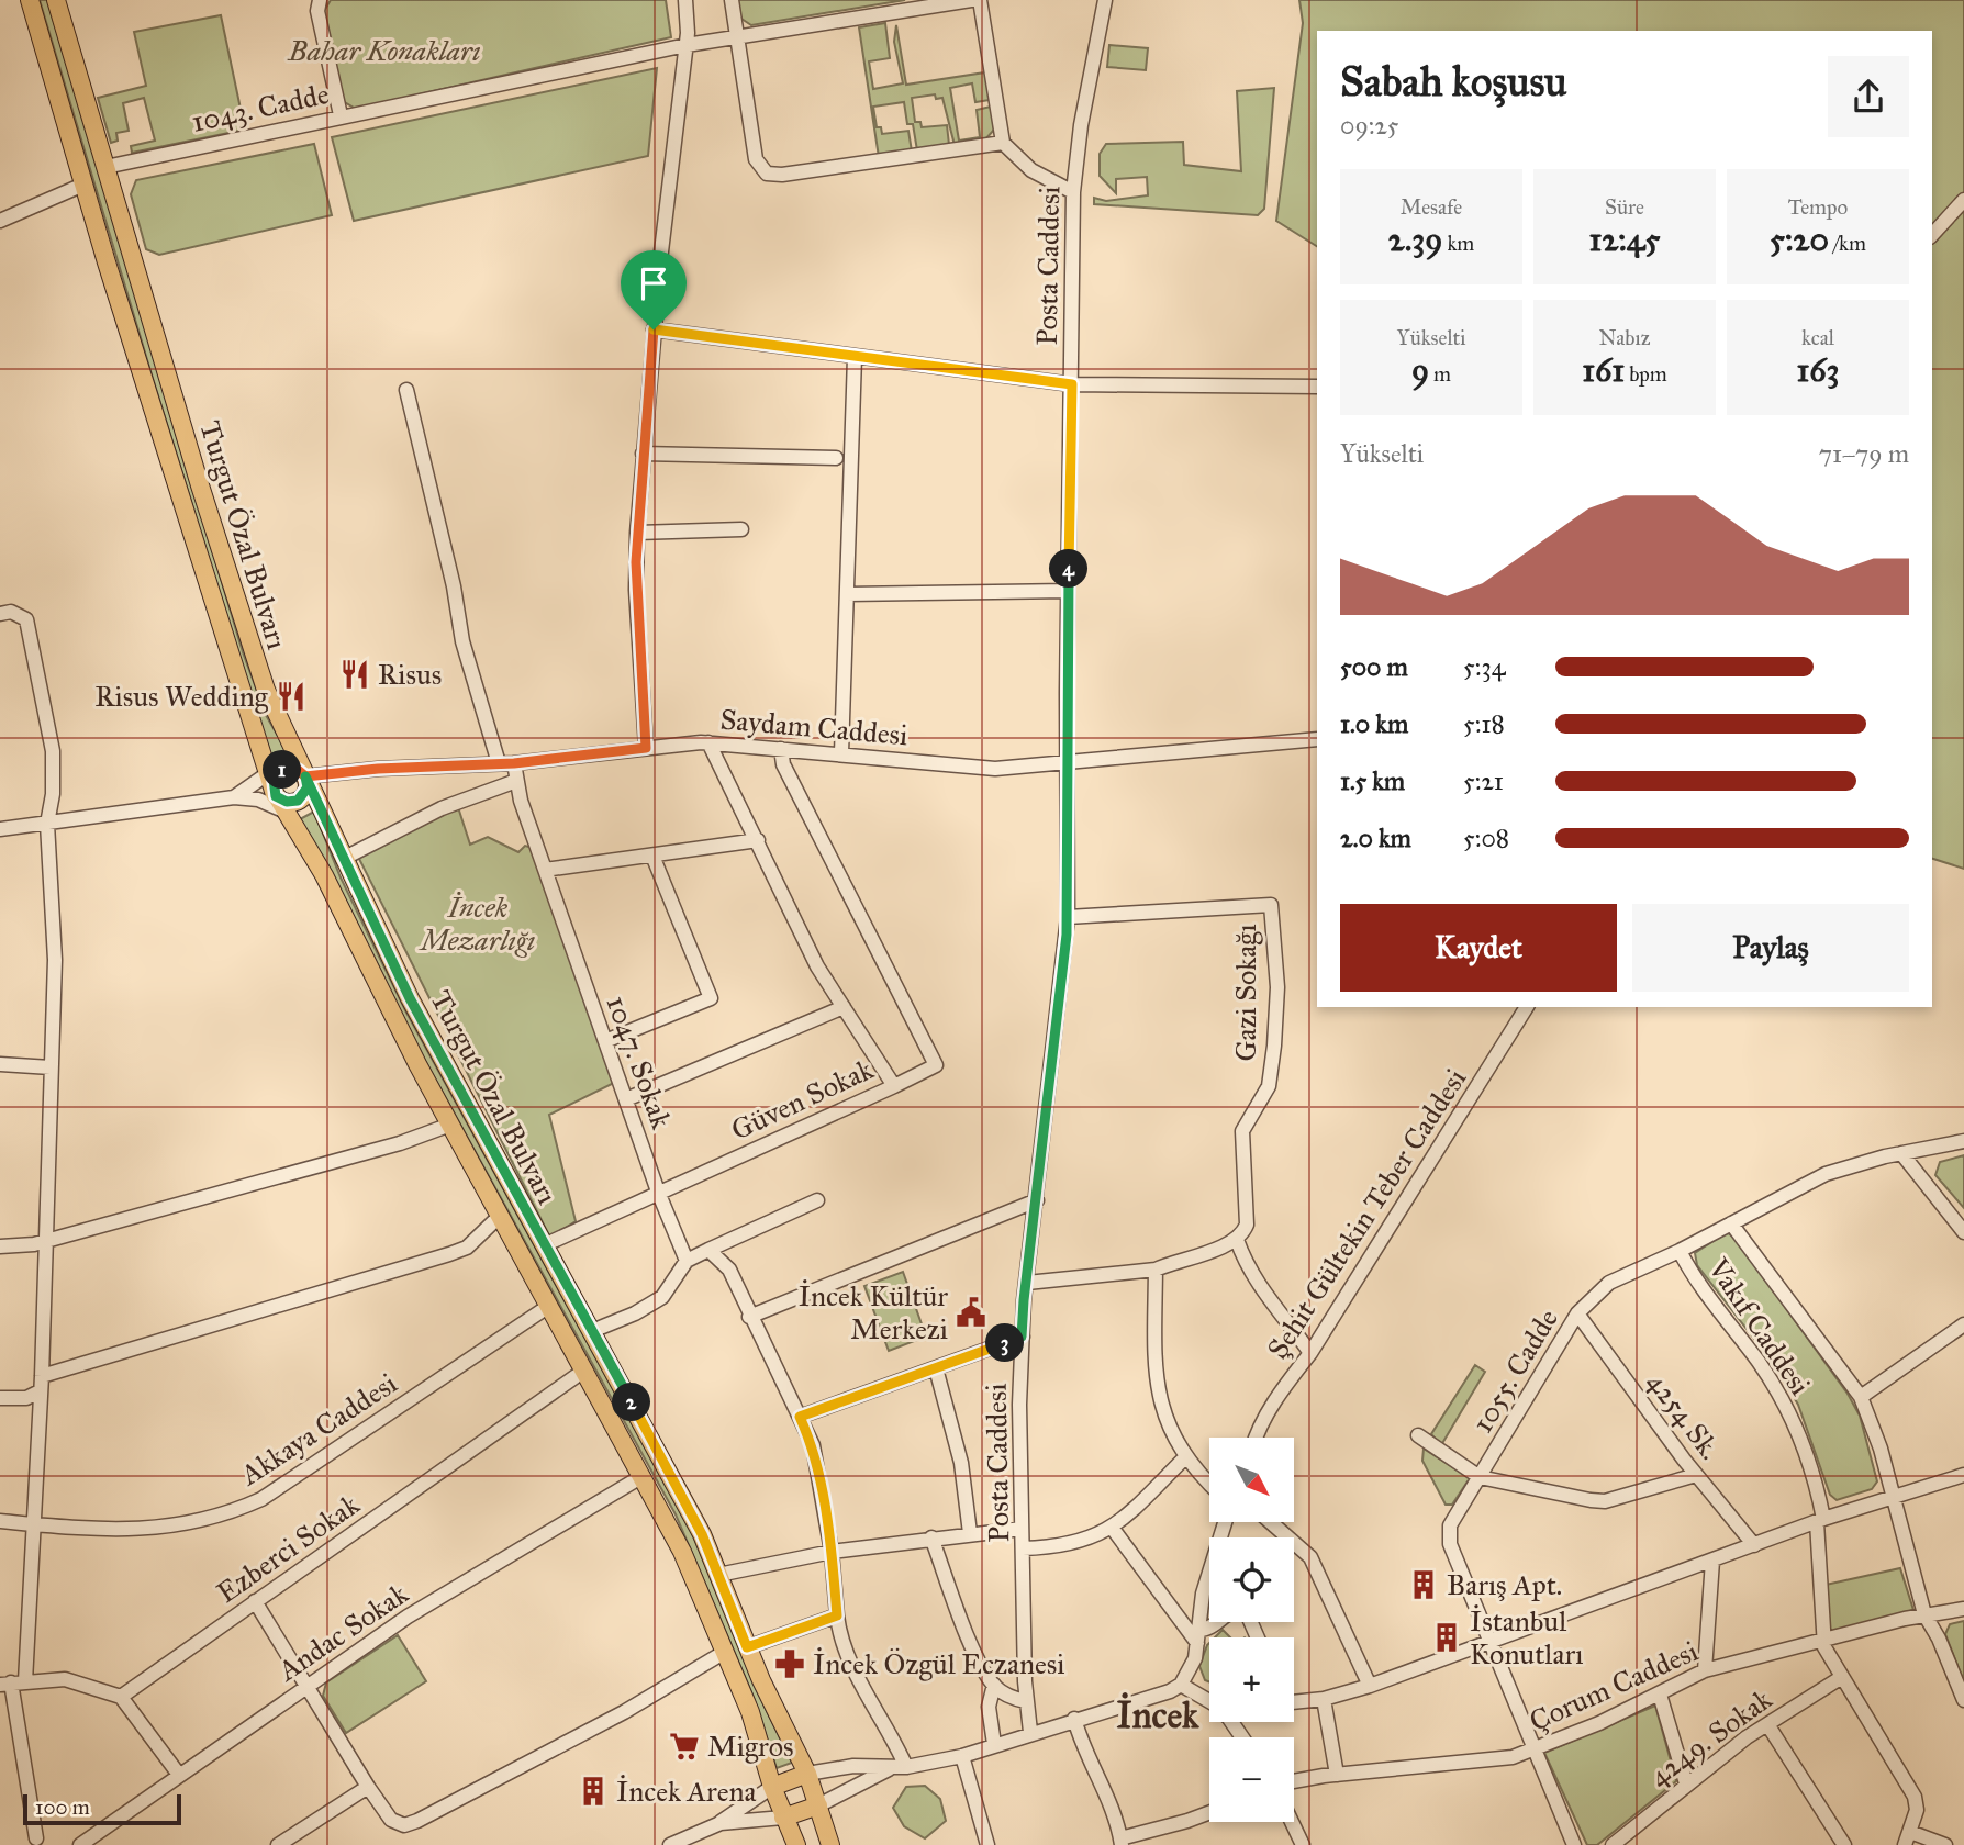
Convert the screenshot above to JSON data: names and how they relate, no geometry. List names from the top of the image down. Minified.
{"streets":{"main road":["Turgut Özal Bulvarı"],"street":["1043. Cadde","Posta Caddesi","Saydam Caddesi","Gazi Sokağı","1047. Sokak","Güven Sokak","Şehit Gültekin Teber Caddesi","Vakıf Caddesi","1055. Cadde","4254 Sk.","Akkaya Caddesi","Ezberci Sokak","Andac Sokak","Çorum Caddesi","4249. Sokak"]},"crossings":[["1043. Cadde","Turgut Özal Bulvarı"],["Posta Caddesi","Saydam Caddesi"],["Posta Caddesi","Gazi Sokağı"],["Turgut Özal Bulvarı","Saydam Caddesi"],["Turgut Özal Bulvarı","Güven Sokak"],["Turgut Özal Bulvarı","Akkaya Caddesi"],["Turgut Özal Bulvarı","Ezberci Sokak"],["Turgut Özal Bulvarı","Andac Sokak"],["Saydam Caddesi","1047. Sokak"],["Saydam Caddesi","Güven Sokak"],["1047. Sokak","Güven Sokak"],["Vakıf Caddesi","1055. Cadde"],["Vakıf Caddesi","Çorum Caddesi"],["Vakıf Caddesi","4249. Sokak"],["1055. Cadde","4254 Sk."],["1055. Cadde","Çorum Caddesi"]],"districts":["İncek"],"parks":["Bahar Konakları","İncek Mezarlığı"],"places":{"restaurant":["Risus","Risus Wedding"],"public building":["İncek Kültür Merkezi"],"building":["Barış Apt.","İstanbul Konutları","İncek Arena"],"pharmacy":["İncek Özgül Eczanesi"],"supermarket":["Migros"]},"scale_bar":"100 m","north":"bottom right","page":{"heading":["Sabah koşusu","09:25"],"stats":[["Mesafe","2.39 km"],["Süre","12:45"],["Tempo","5:20 /km"],["Yükselti","9 m"],["Nabız","161 bpm"],["kcal","163"]],"chart":["Yükselti","71–79 m"],"pins":["4","1","3","2"],"list":[{"name":"500 m","note":"5:34"},{"name":"1.0 km","note":"5:18"},{"name":"1.5 km","note":"5:21"},{"name":"2.0 km","note":"5:08"}],"buttons":["Kaydet","Paylaş"],"map_buttons":["+","−"],"scale":"100 m"}}
